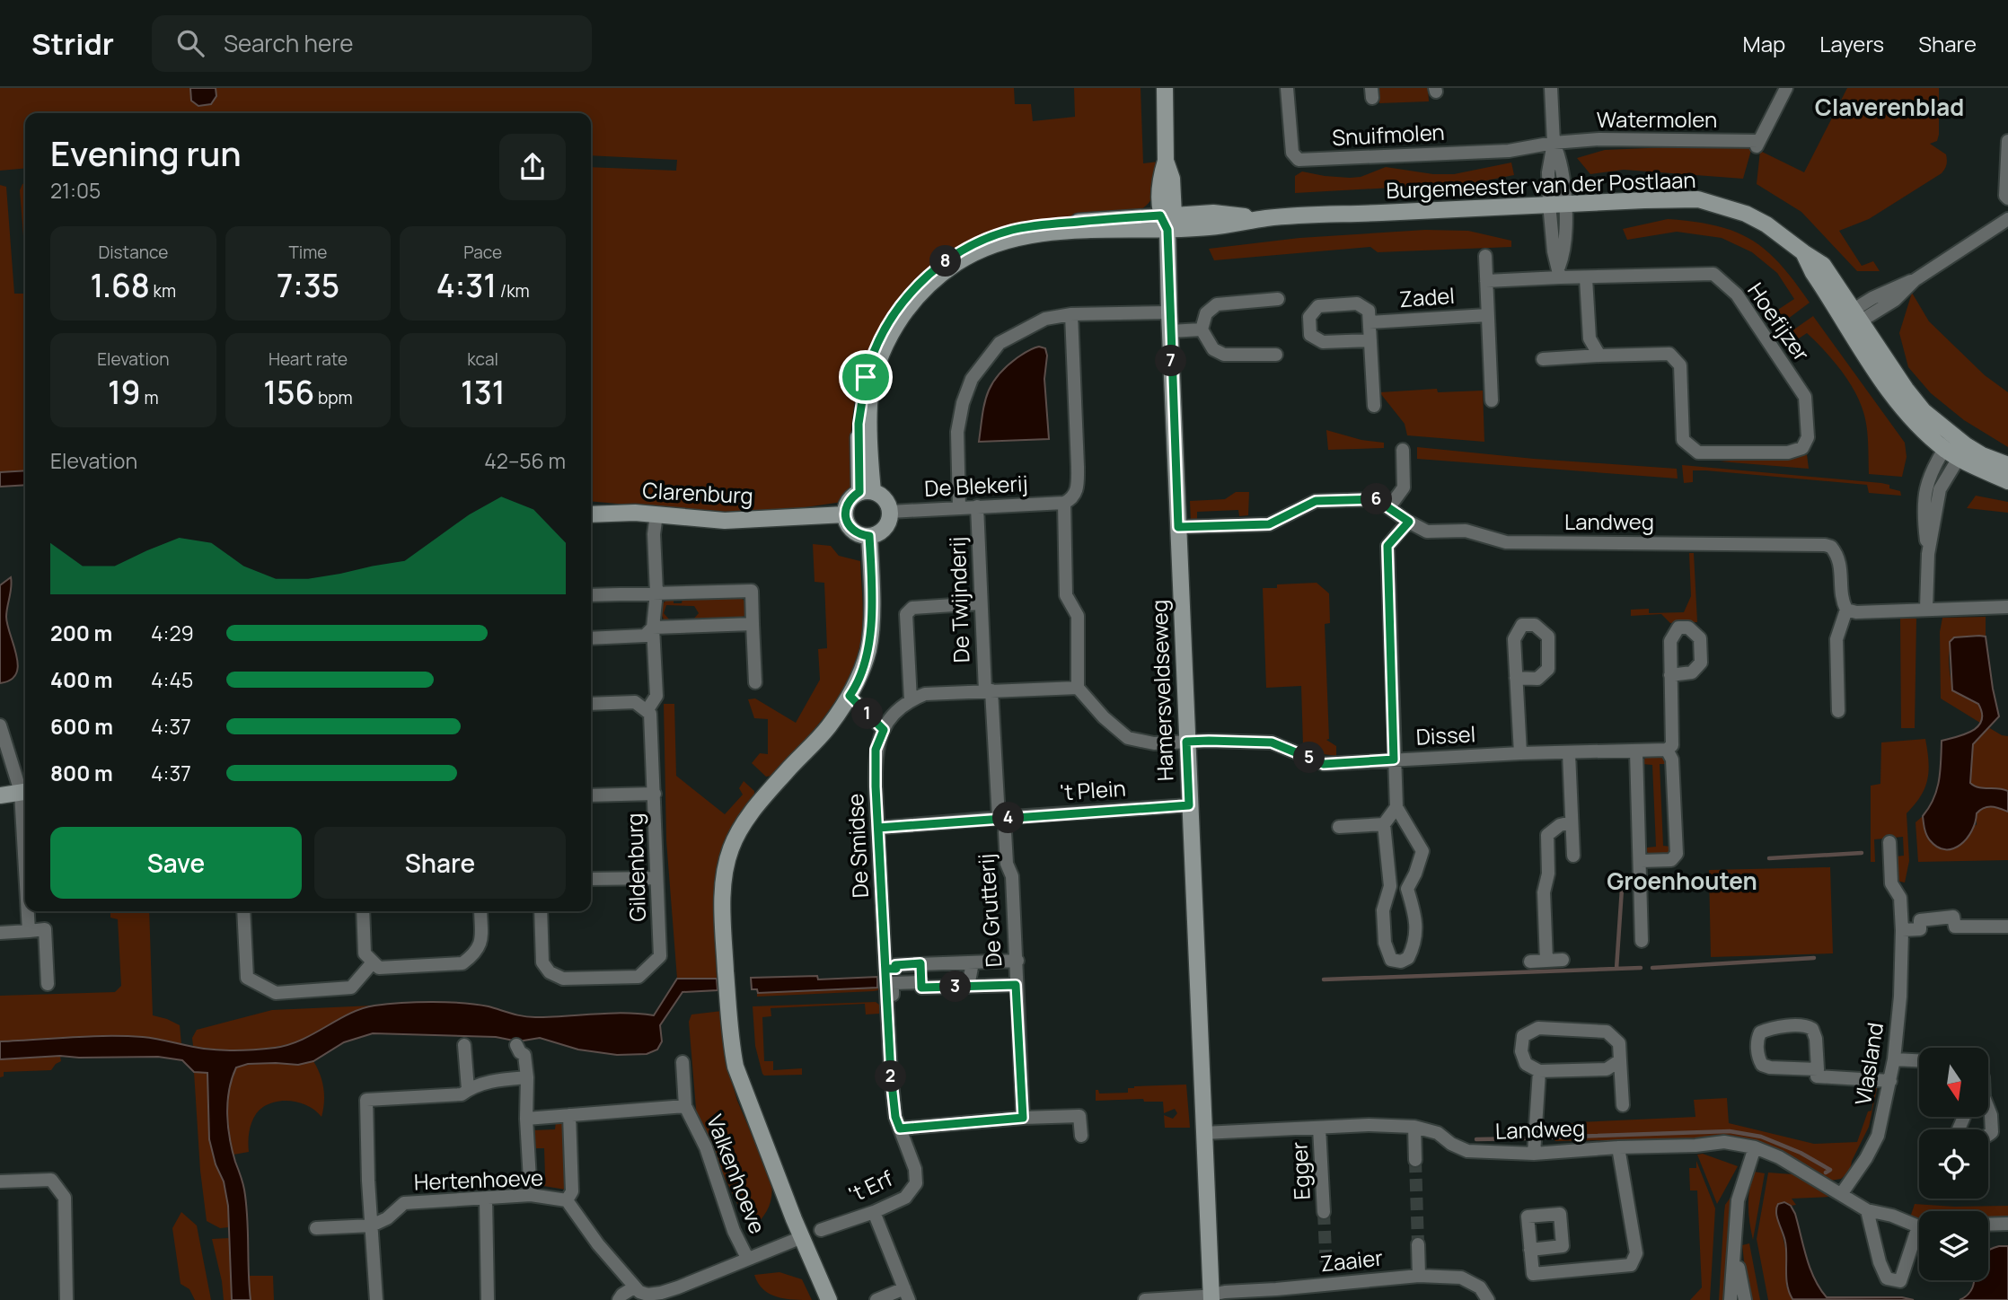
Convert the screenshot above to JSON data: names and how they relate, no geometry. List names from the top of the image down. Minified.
{"streets":{"street":["Watermolen","Snuifmolen","Burgemeester van der Postlaan","Zadel","Hoefijzer","De Blekerij","Clarenburg","Landweg","De Twijnderij","Hamersveldseweg","Dissel","'t Plein","De Smidse","Gildenburg","De Grutterij","Vlasland","Egger","Valkenhoeve","Hertenhoeve","'t Erf","Zaaier"]},"crossings":[["Watermolen","Snuifmolen"],["Burgemeester van der Postlaan","De Blekerij"],["Burgemeester van der Postlaan","Clarenburg"],["Burgemeester van der Postlaan","Hamersveldseweg"],["De Blekerij","Clarenburg"],["De Blekerij","De Twijnderij"],["Landweg","Hamersveldseweg"],["Landweg","Vlasland"],["Landweg","Egger"],["Hamersveldseweg","Dissel"],["Hamersveldseweg","'t Plein"],["Hamersveldseweg","Zaaier"],["'t Plein","De Smidse"],["De Smidse","'t Erf"]],"districts":["Claverenblad","Groenhouten"],"north":"bottom","page":{"header":"Stridr","search":"Search here","nav":["Map","Layers","Share"],"heading":["Evening run","21:05"],"stats":[["Distance","1.68 km"],["Time","7:35"],["Pace","4:31 /km"],["Elevation","19 m"],["Heart rate","156 bpm"],["kcal","131"]],"pins":["8","7","6","1","5","4","3","2"],"chart":["Elevation","42–56 m"],"list":[{"name":"200 m","note":"4:29"},{"name":"400 m","note":"4:45"},{"name":"600 m","note":"4:37"},{"name":"800 m","note":"4:37"}],"buttons":["Save","Share"]}}
